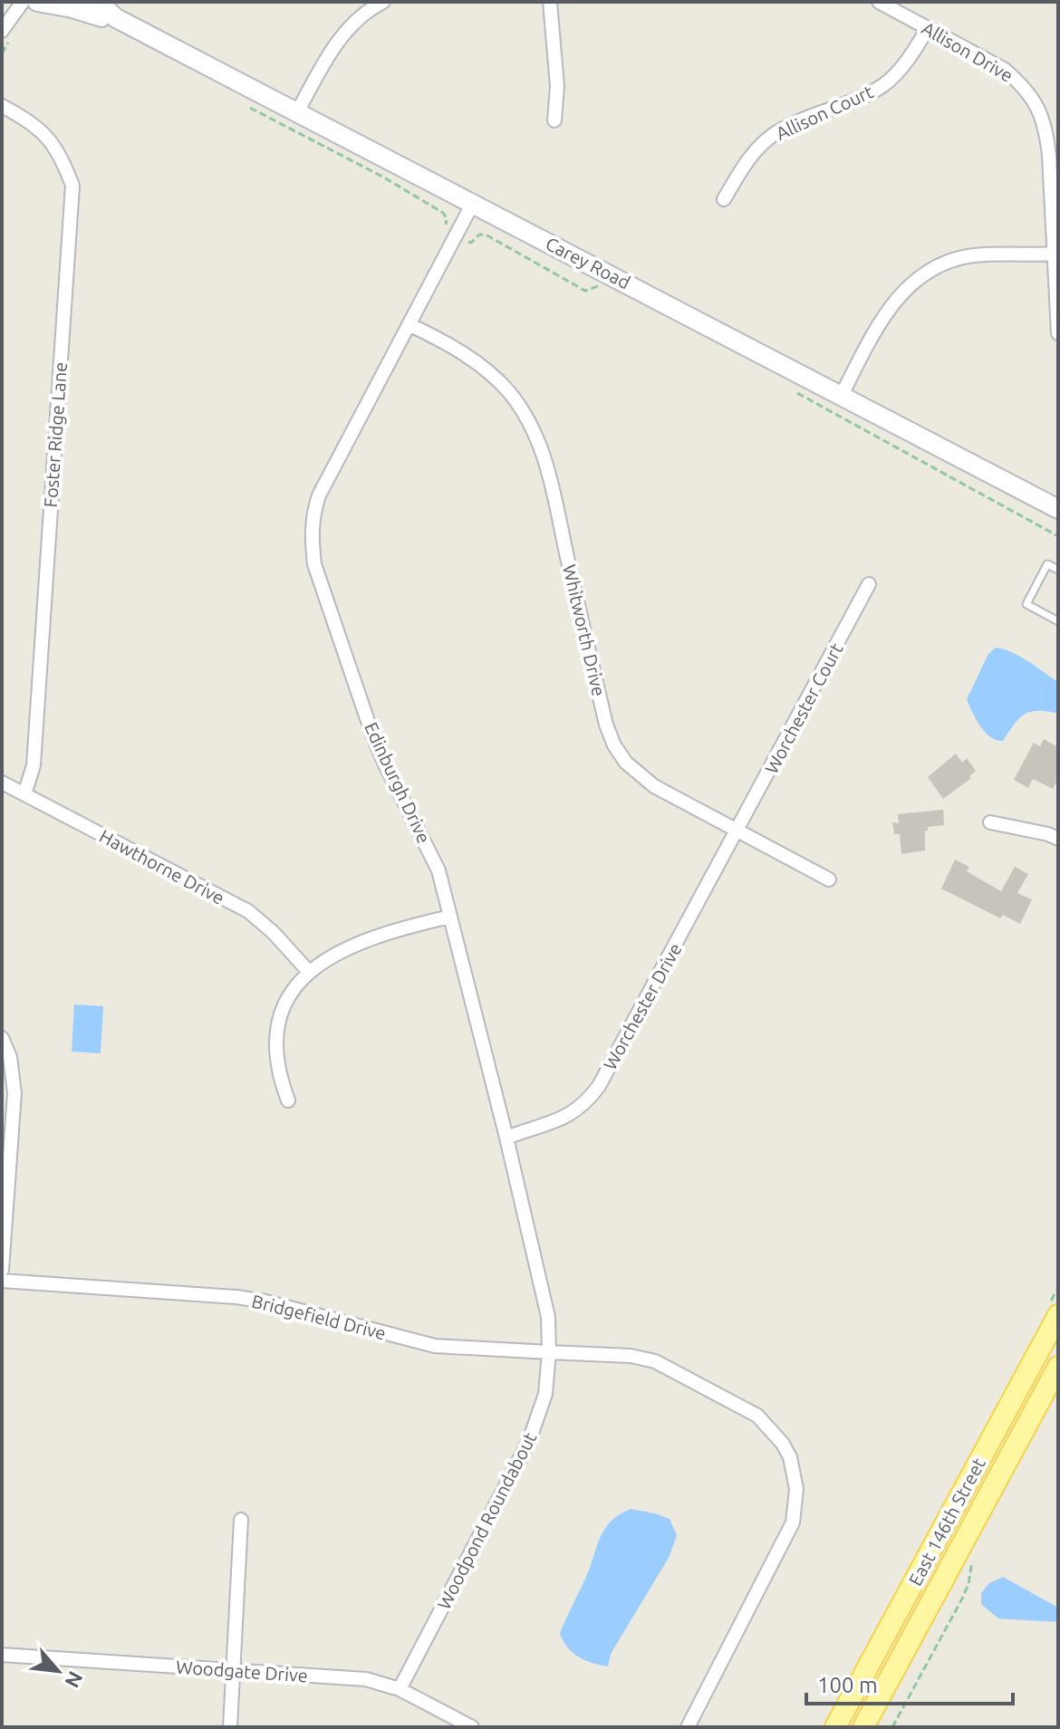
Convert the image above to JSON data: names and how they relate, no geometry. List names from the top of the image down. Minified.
{"streets":{"main road":["East 146th Street"],"street":["Allison Drive","Allison Court","Carey Road","Foster Ridge Lane","Whitworth Drive","Worchester Court","Edinburgh Drive","Hawthorne Drive","Worchester Drive","Bridgefield Drive","Woodpond Roundabout","Woodgate Drive"]},"crossings":[["Allison Drive","Allison Court"],["Carey Road","Edinburgh Drive"],["Foster Ridge Lane","Hawthorne Drive"],["Whitworth Drive","Worchester Court"],["Whitworth Drive","Edinburgh Drive"],["Whitworth Drive","Worchester Drive"],["Worchester Court","Worchester Drive"],["Edinburgh Drive","Worchester Drive"],["Edinburgh Drive","Bridgefield Drive"],["Edinburgh Drive","Woodpond Roundabout"],["Bridgefield Drive","Woodpond Roundabout"],["Woodpond Roundabout","Woodgate Drive"]],"scale_bar":"100 m","north":"bottom right"}
